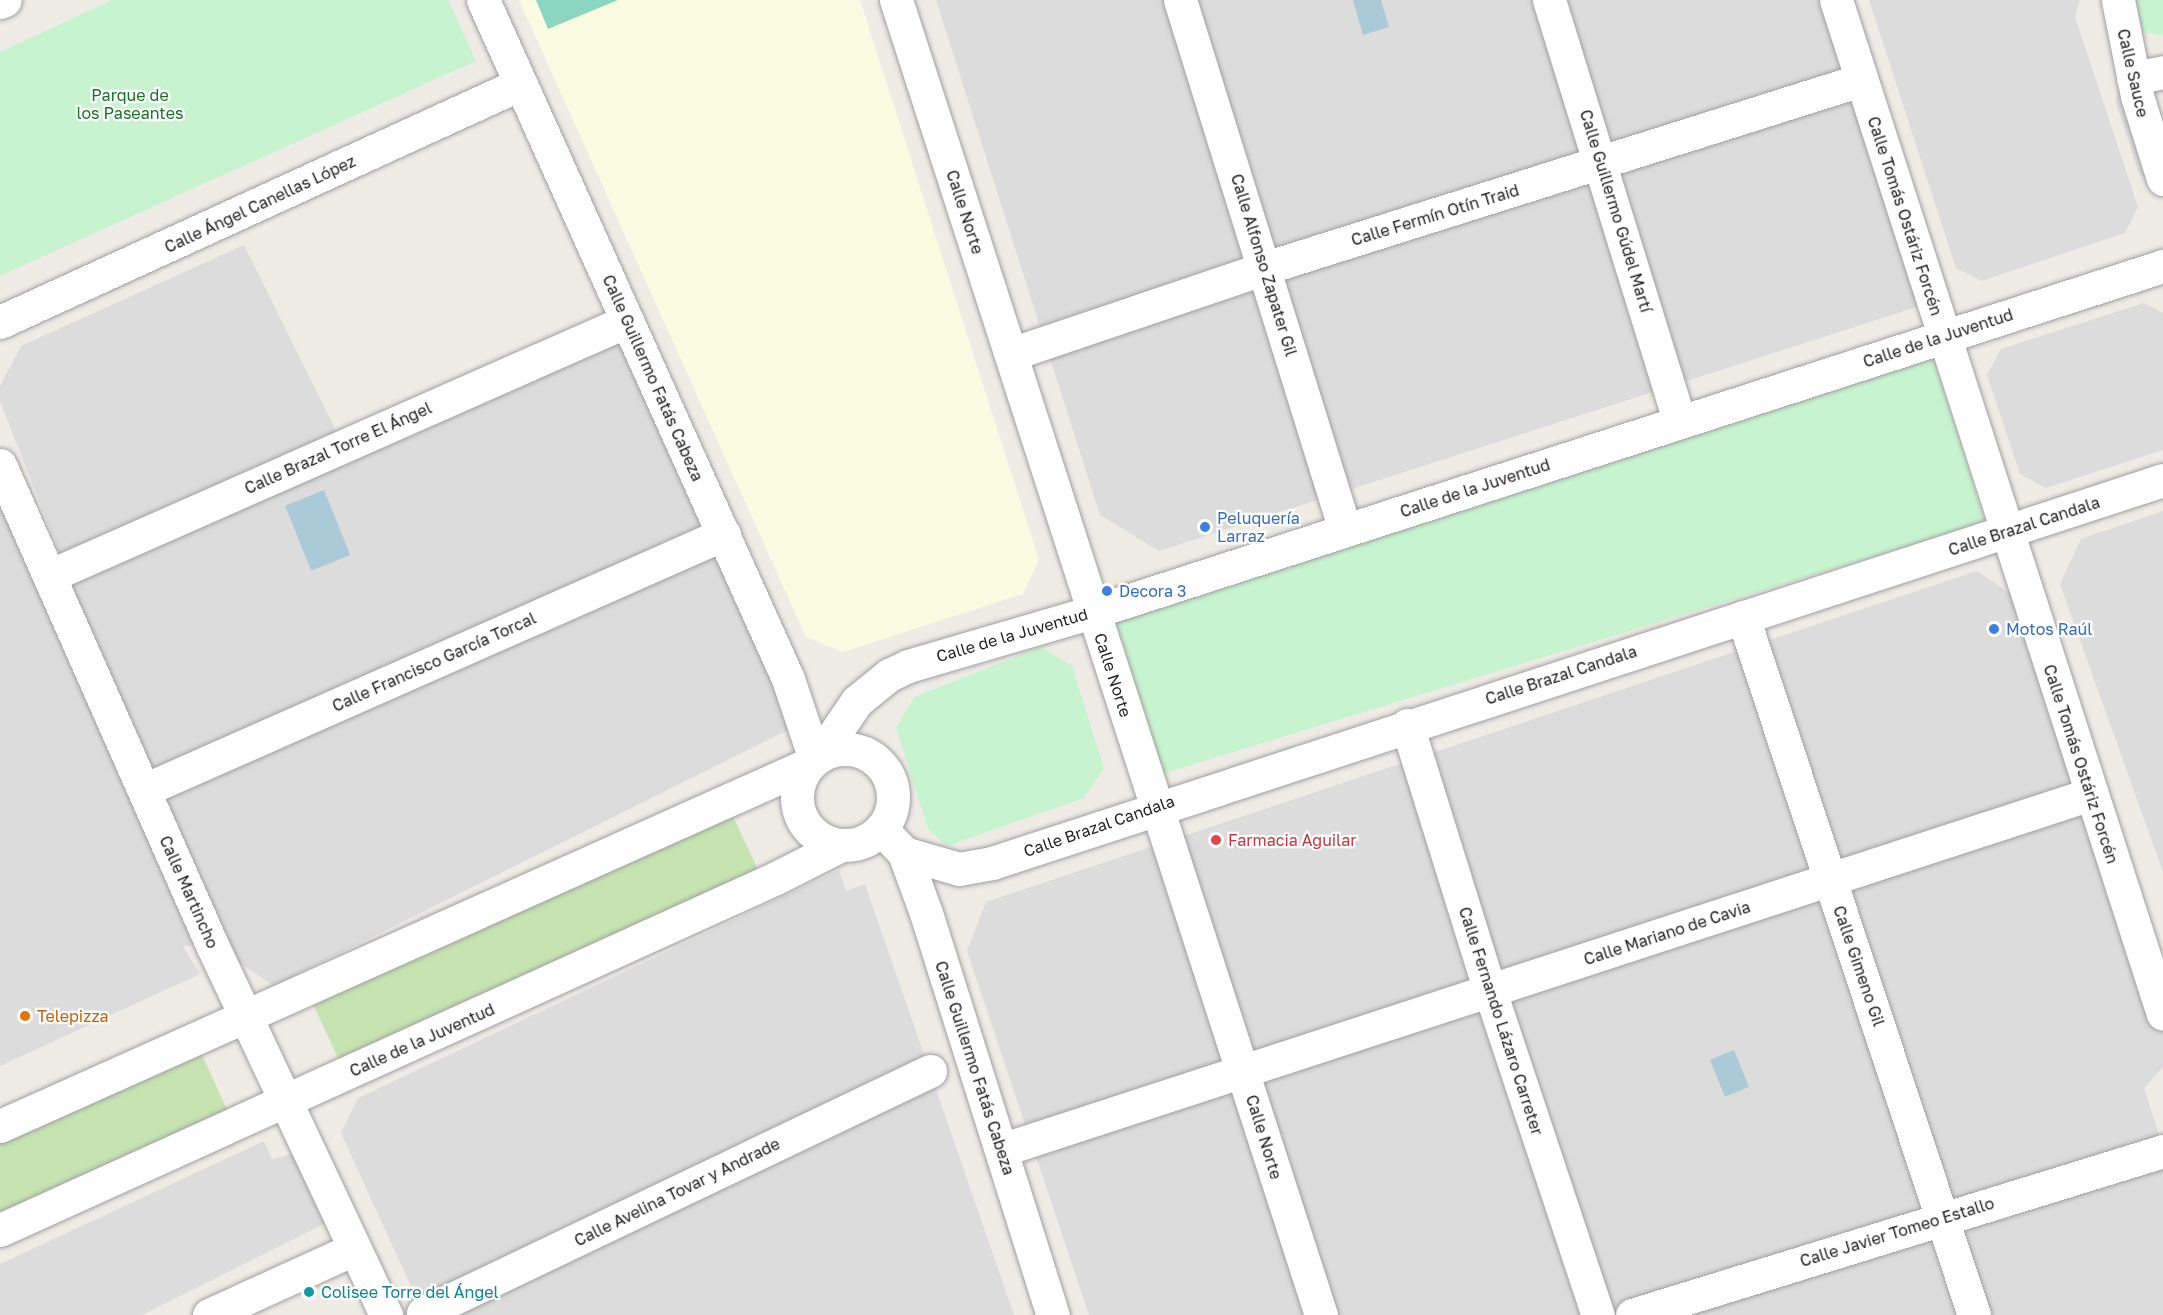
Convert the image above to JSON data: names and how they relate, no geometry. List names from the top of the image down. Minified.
{"streets":{"street":["Calle Sauce","Calle Ángel Canellas López","Calle Guillermo Gúdel Martí","Calle Norte","Calle Fermín Otín Traid","Calle Tomás Ostáriz Forcén","Calle Alfonso Zapater Gil","Calle de la Juventud","Calle Guillermo Fatás Cabeza","Calle Brazal Torre El Ángel","Calle Brazal Candala","Calle Francisco García Torcal","Calle Martincho","Calle Mariano de Cavia","Calle Gimeno Gil","Calle Fernando Lázaro Carreter","Calle Avelina Tovar y Andrade","Calle Javier Tomeo Estallo"]},"crossings":[["Calle Ángel Canellas López","Calle Guillermo Fatás Cabeza"],["Calle Guillermo Gúdel Martí","Calle Fermín Otín Traid"],["Calle Guillermo Gúdel Martí","Calle de la Juventud"],["Calle Norte","Calle Fermín Otín Traid"],["Calle Norte","Calle de la Juventud"],["Calle Norte","Calle Brazal Candala"],["Calle Norte","Calle Mariano de Cavia"],["Calle Fermín Otín Traid","Calle Tomás Ostáriz Forcén"],["Calle Fermín Otín Traid","Calle Alfonso Zapater Gil"],["Calle Tomás Ostáriz Forcén","Calle de la Juventud"],["Calle Tomás Ostáriz Forcén","Calle Brazal Candala"],["Calle Tomás Ostáriz Forcén","Calle Mariano de Cavia"],["Calle Alfonso Zapater Gil","Calle de la Juventud"],["Calle de la Juventud","Calle Guillermo Fatás Cabeza"],["Calle de la Juventud","Calle Martincho"],["Calle Guillermo Fatás Cabeza","Calle Brazal Torre El Ángel"],["Calle Guillermo Fatás Cabeza","Calle Brazal Candala"],["Calle Guillermo Fatás Cabeza","Calle Francisco García Torcal"],["Calle Guillermo Fatás Cabeza","Calle Mariano de Cavia"],["Calle Brazal Torre El Ángel","Calle Martincho"],["Calle Brazal Candala","Calle Gimeno Gil"],["Calle Brazal Candala","Calle Fernando Lázaro Carreter"],["Calle Francisco García Torcal","Calle Martincho"],["Calle Mariano de Cavia","Calle Gimeno Gil"],["Calle Mariano de Cavia","Calle Fernando Lázaro Carreter"],["Calle Gimeno Gil","Calle Javier Tomeo Estallo"]],"parks":["Parque de los Paseantes"],"places":["Peluquería Larraz","Decora 3","Motos Raúl","Farmacia Aguilar","Telepizza","Colisee Torre del Ángel"]}
